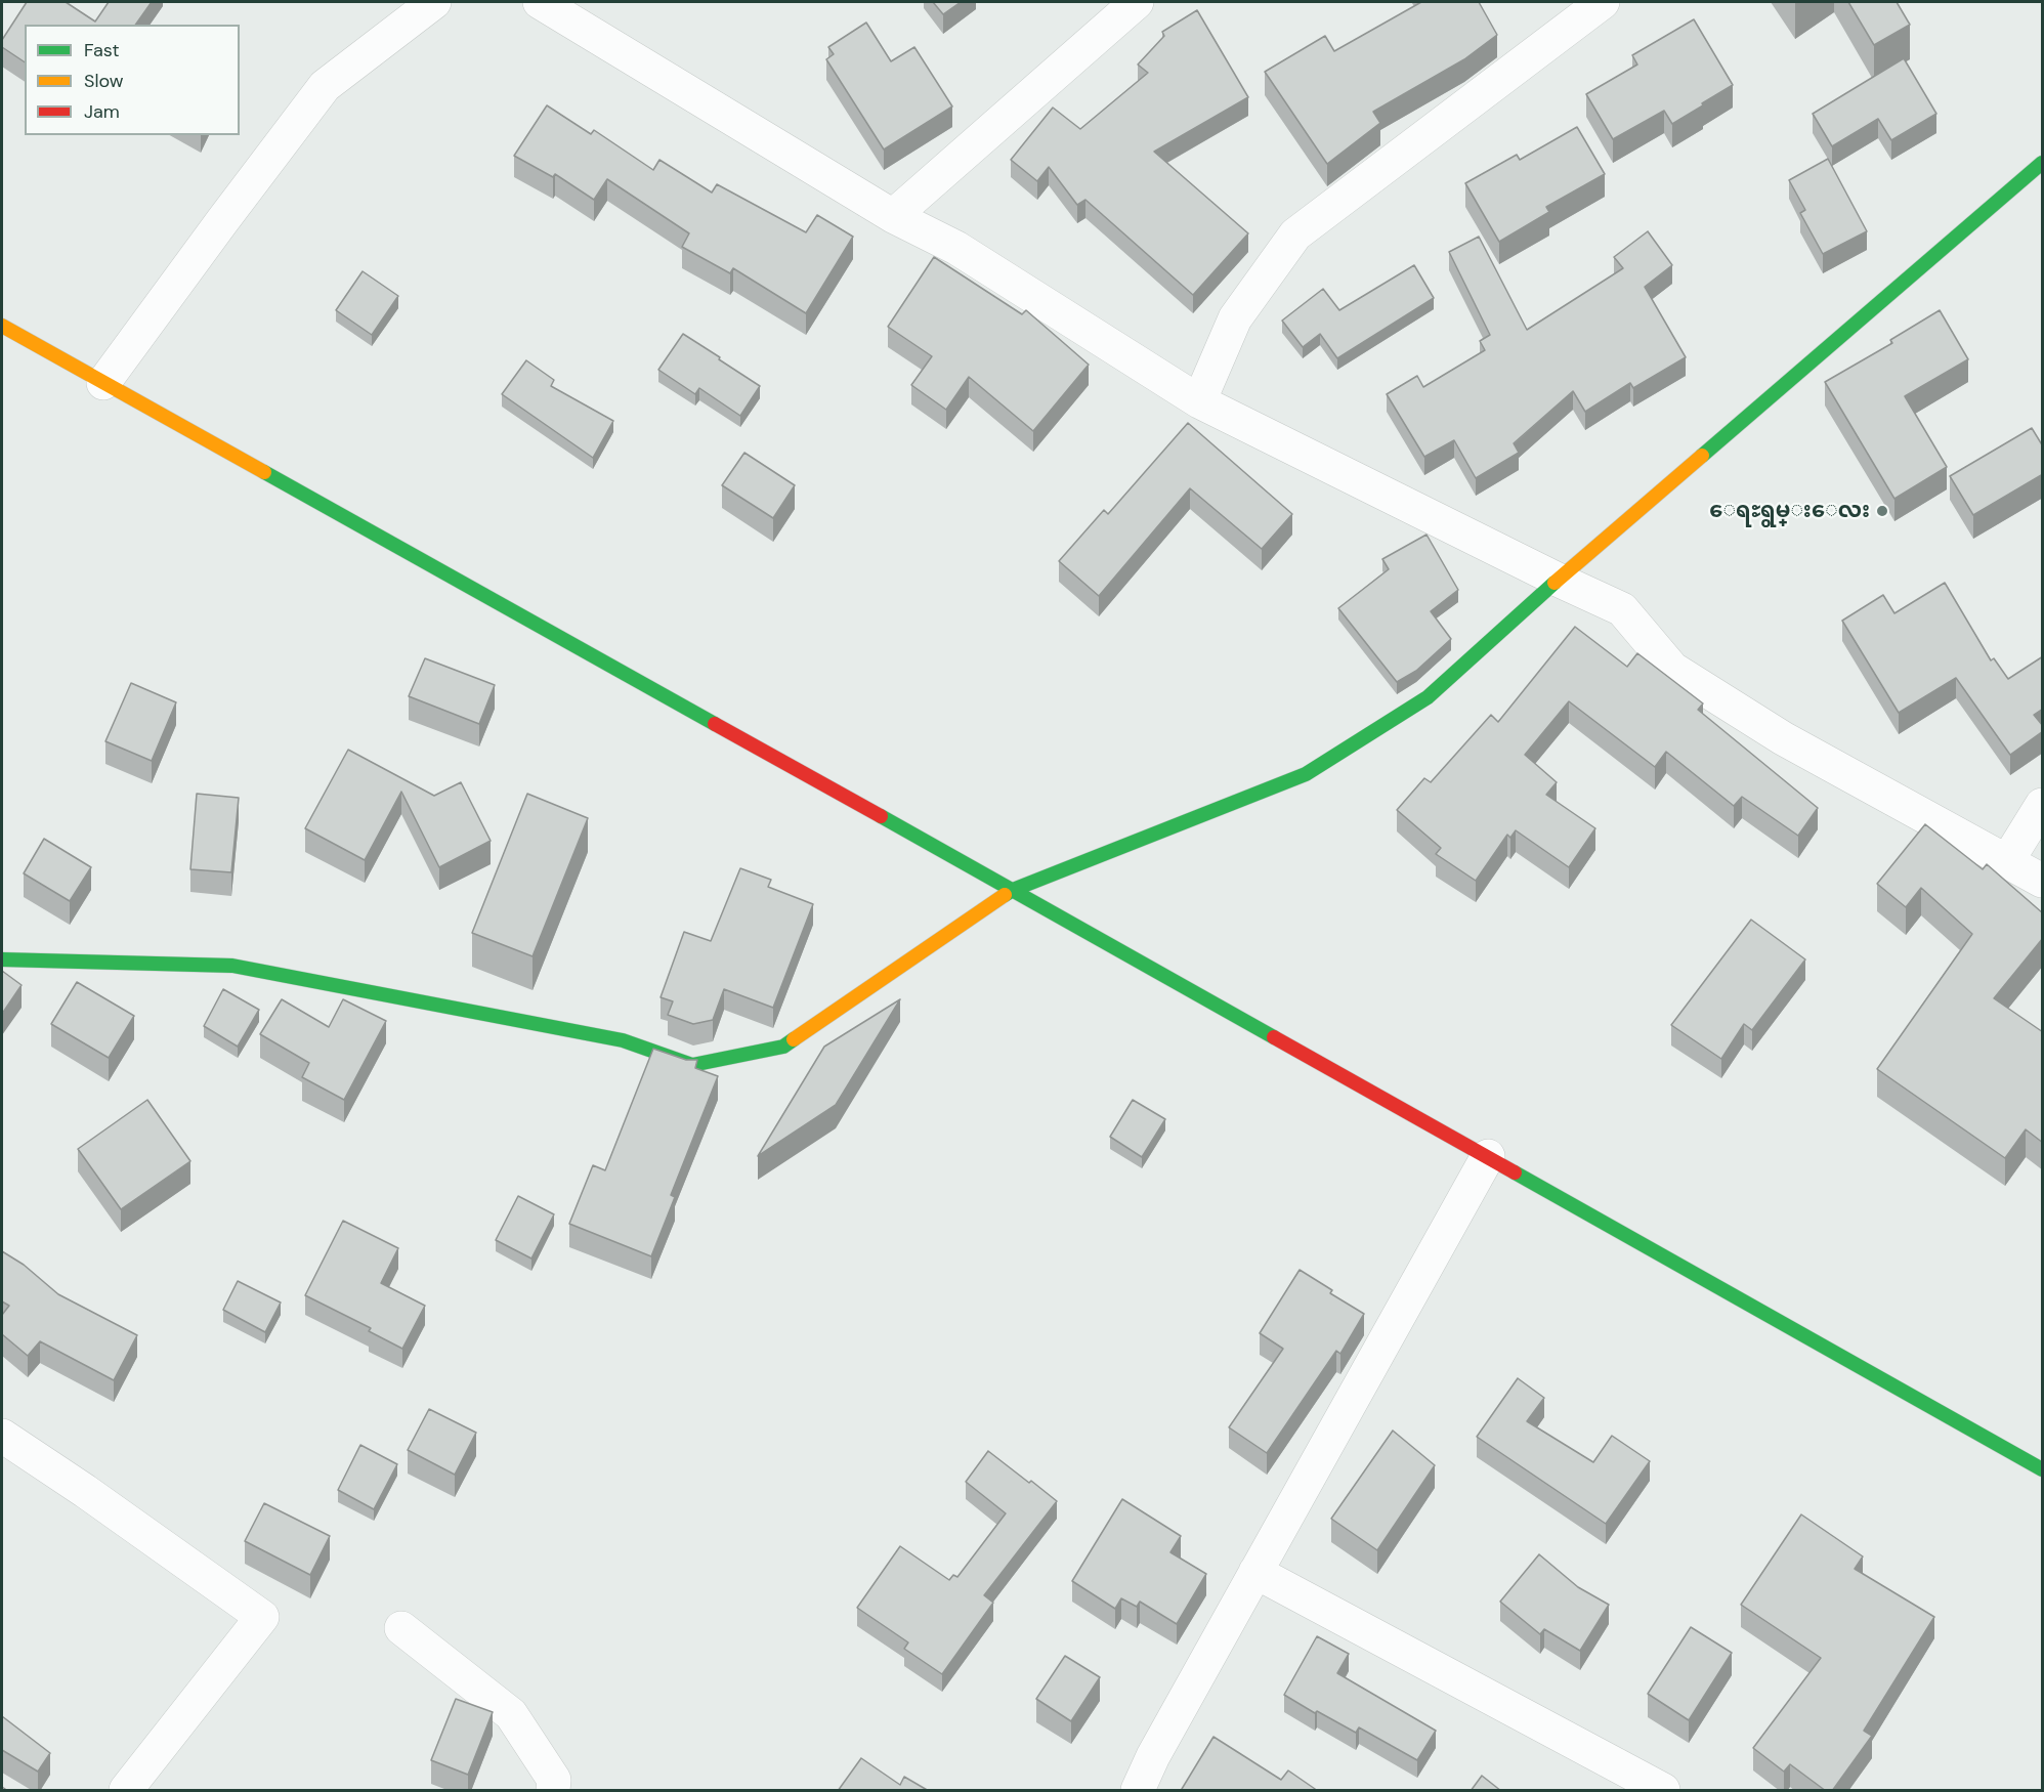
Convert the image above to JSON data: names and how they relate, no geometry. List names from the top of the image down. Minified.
{"places":["ေရႊရွမ္းေလး"],"legend":["Fast","Slow","Jam"]}
